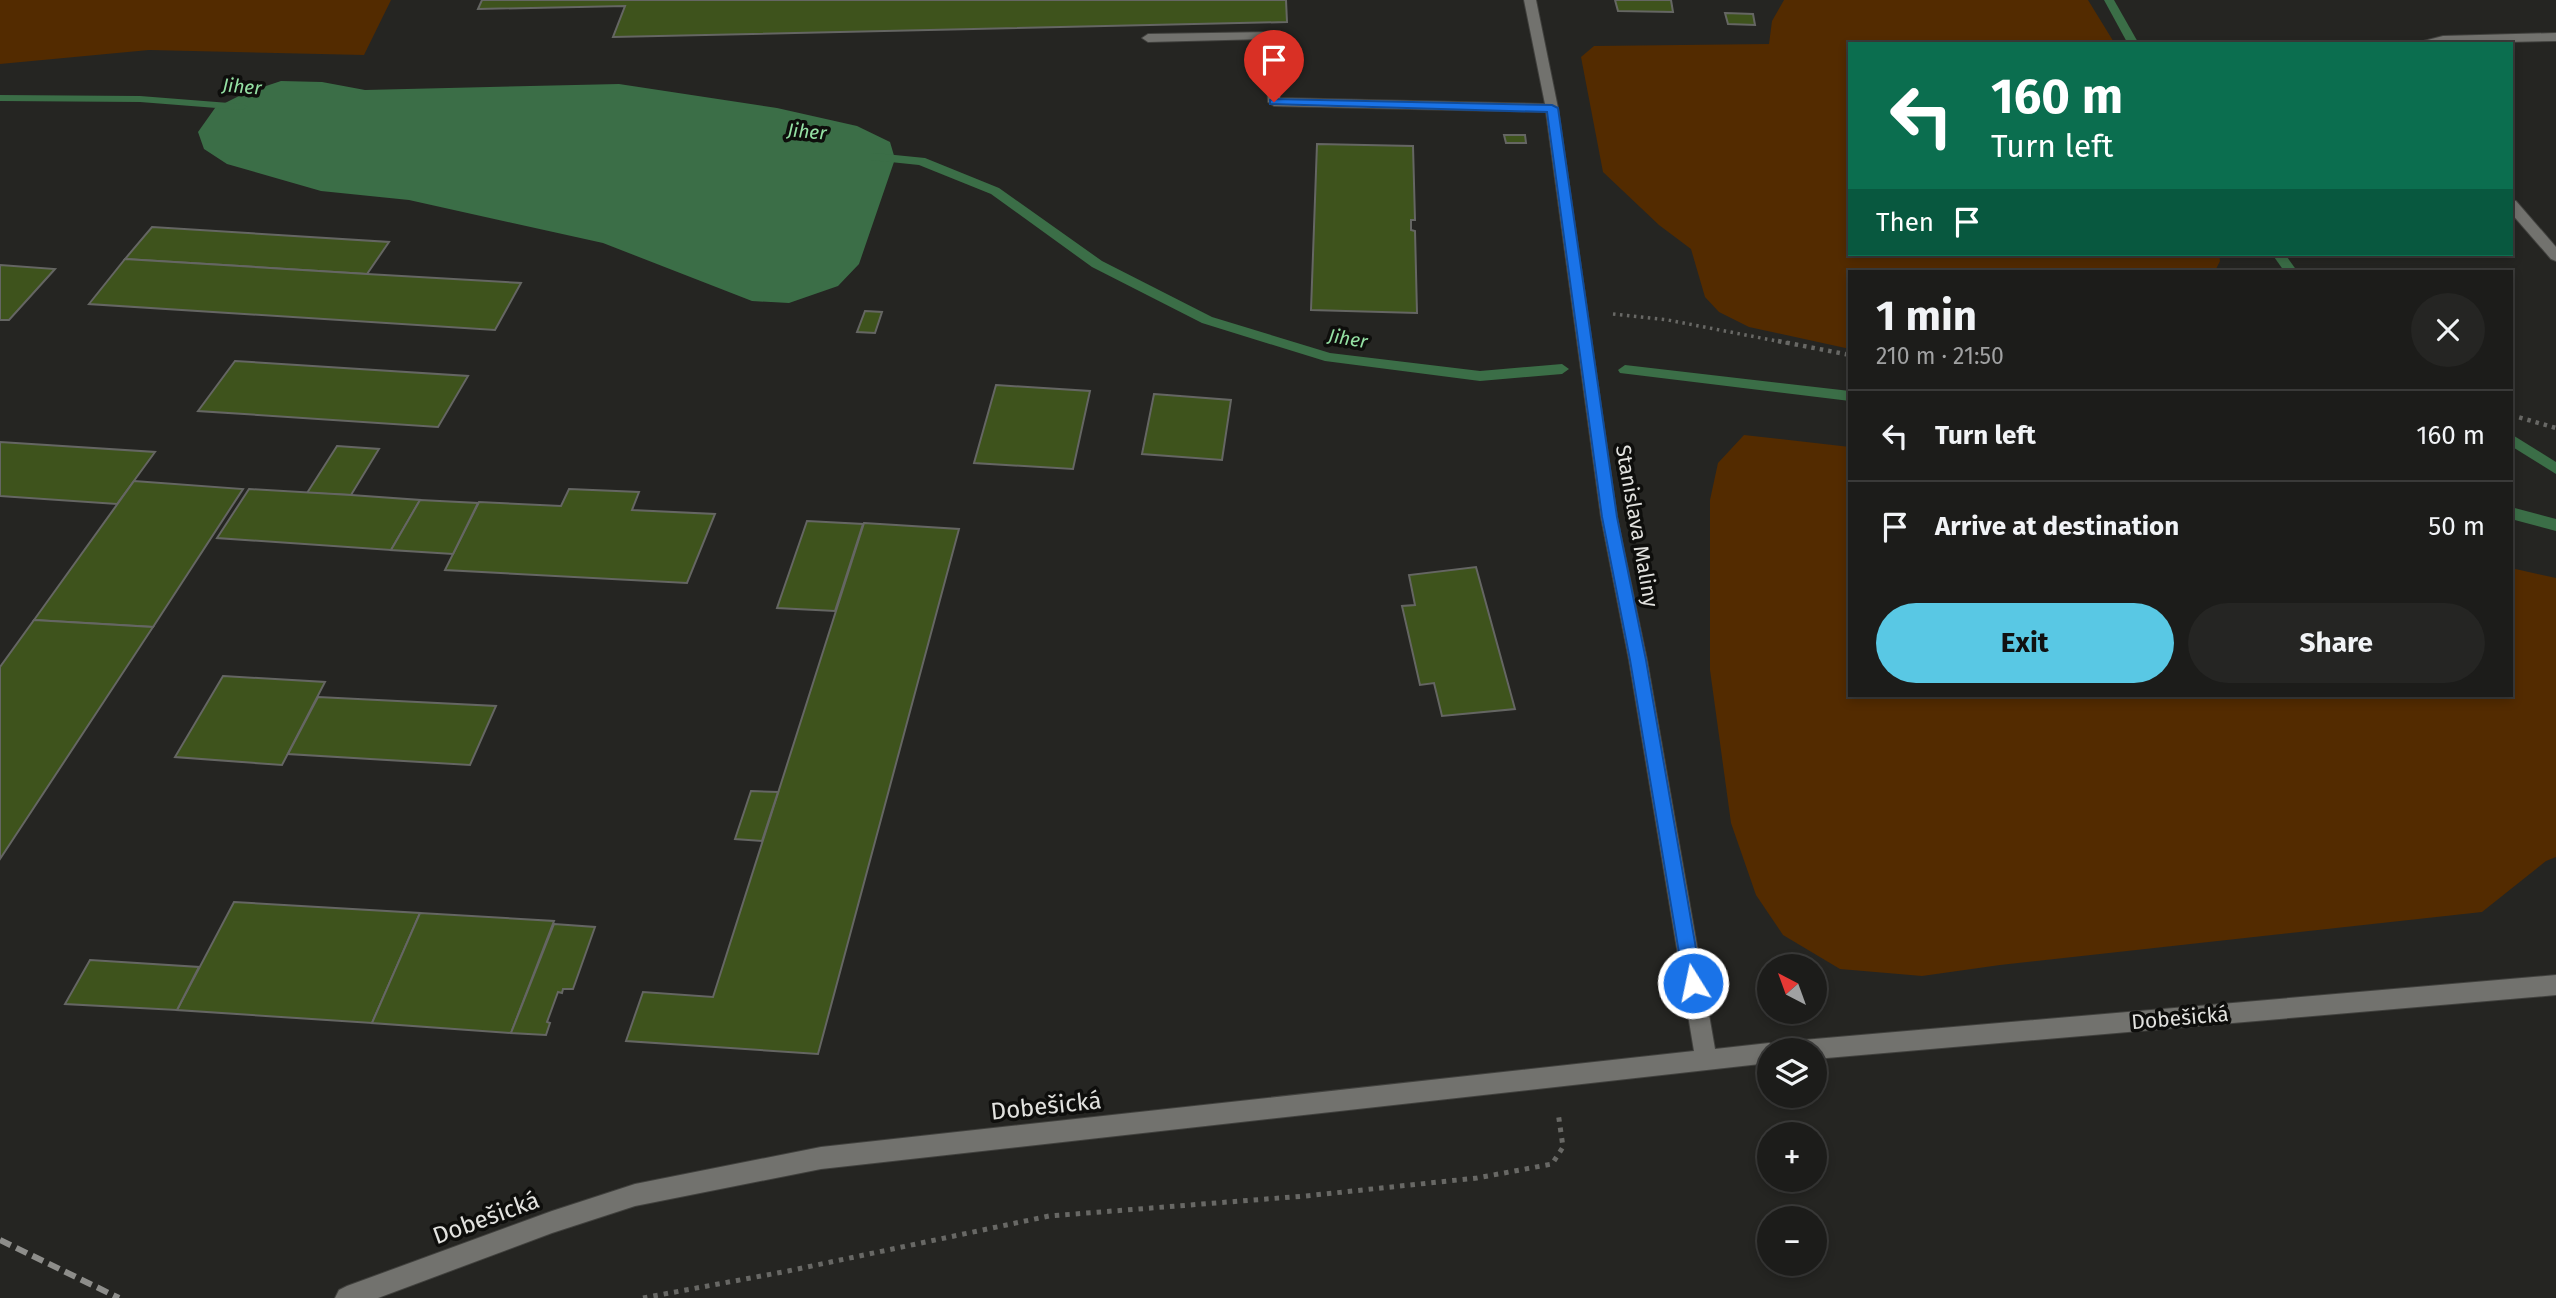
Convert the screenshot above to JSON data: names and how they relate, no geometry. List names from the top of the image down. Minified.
{"streets":{"street":["Stanislava Maliny","Dobešická"]},"crossings":[["Stanislava Maliny","Dobešická"]],"water":["Jiher"],"north":"top left","page":{"turn":["160 m","Turn left"],"then":"Then","heading":["1 min","210 m · 21:50"],"list":[{"name":"Turn left","value":"160 m"},{"name":"Arrive at destination","value":"50 m"}],"buttons":["Exit","Share"],"map_buttons":["+","−"]}}
